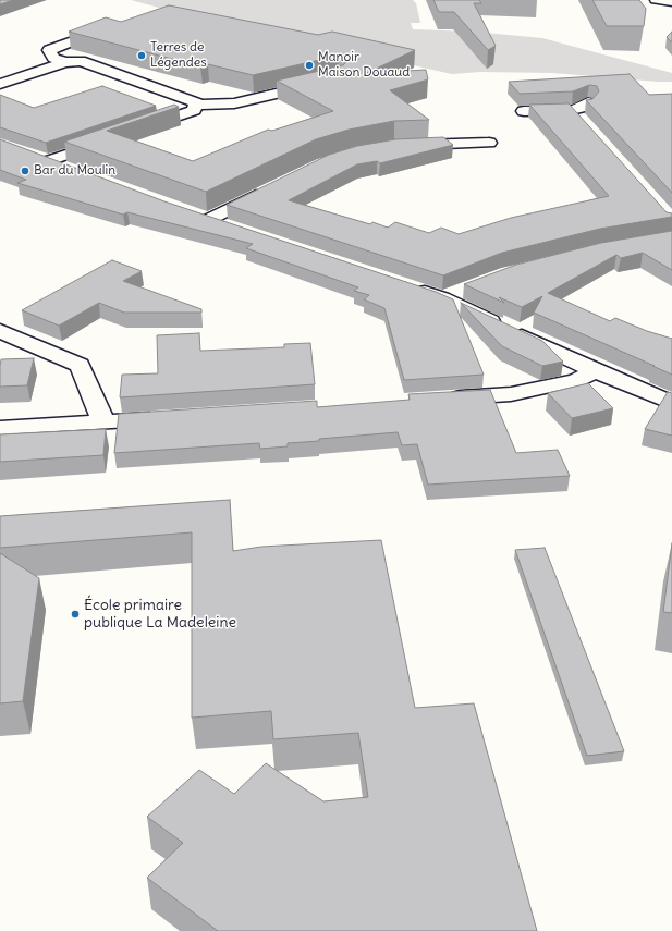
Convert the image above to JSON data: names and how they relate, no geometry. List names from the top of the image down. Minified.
{"places":["Terres de Légendes","Manoir Maison Douaud","Bar du Moulin","École primaire publique La Madeleine"]}
